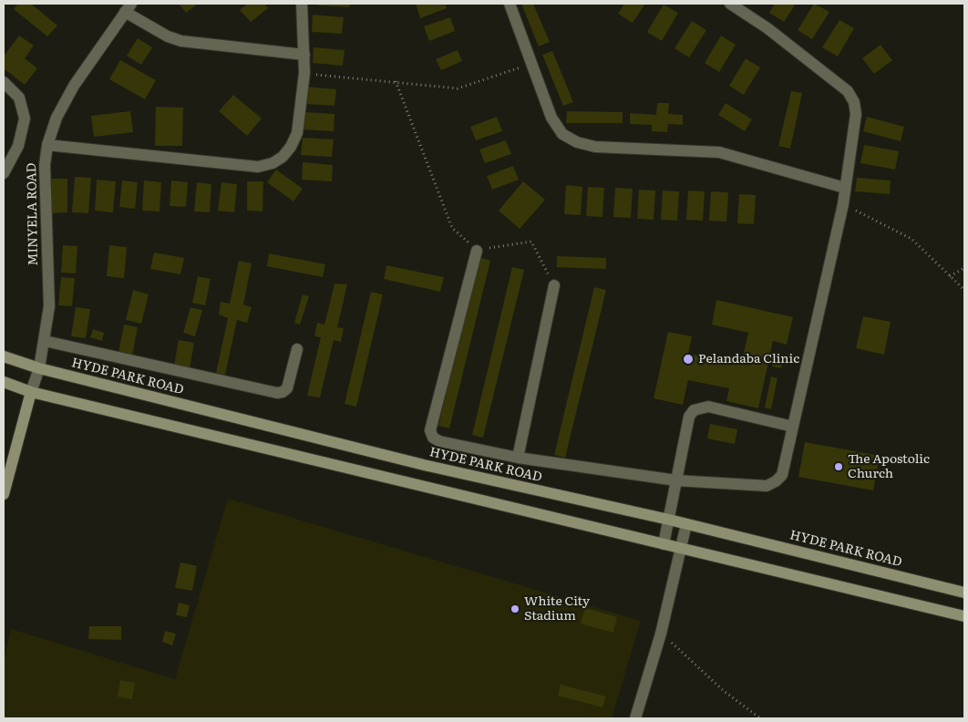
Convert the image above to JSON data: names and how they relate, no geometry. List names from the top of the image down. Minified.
{"streets":{"street":["MINYELA ROAD","HYDE PARK ROAD"]},"crossings":[["MINYELA ROAD","HYDE PARK ROAD"]],"places":["Pelandaba Clinic","The Apostolic Church","White City Stadium"]}
